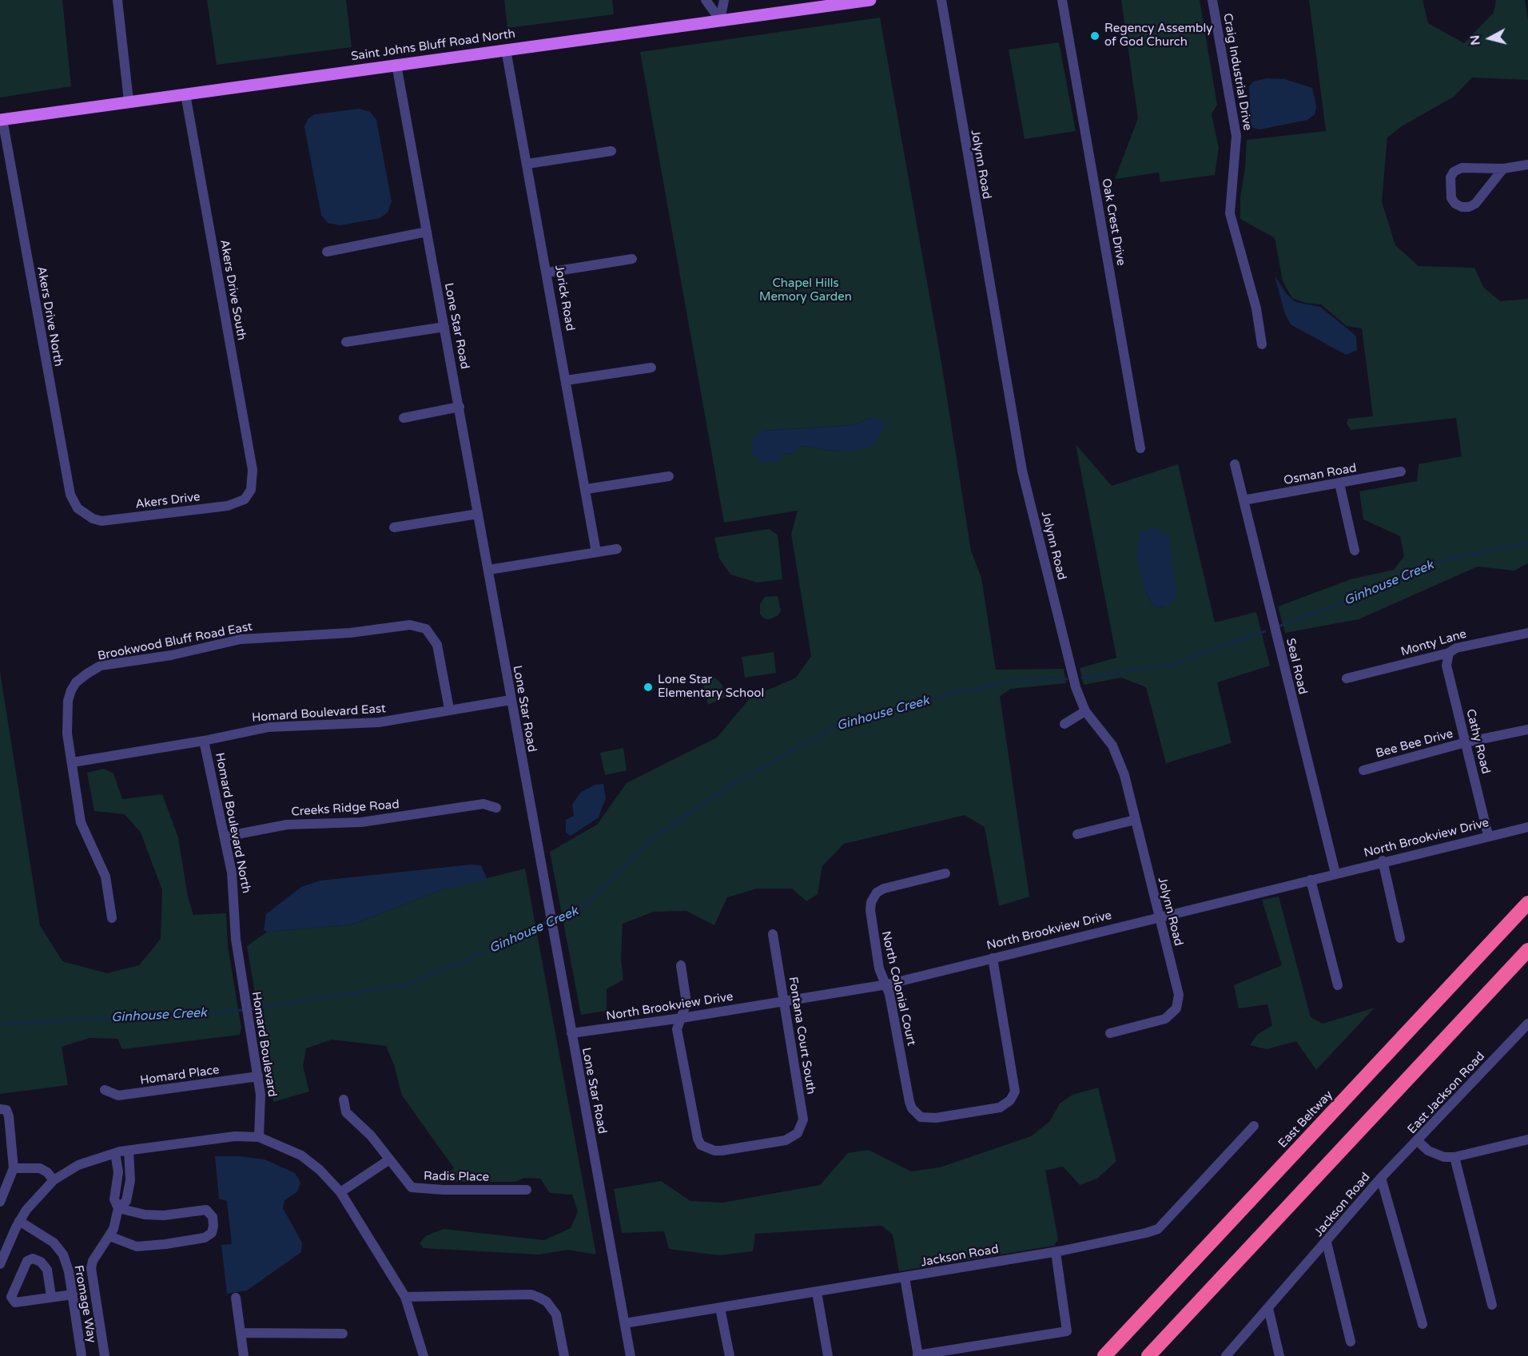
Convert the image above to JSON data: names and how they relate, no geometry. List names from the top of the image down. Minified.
{"streets":{"highway":["East Beltway"],"main road":["Saint Johns Bluff Road North"],"street":["Craig Industrial Drive","Jolynn Road","Oak Crest Drive","Akers Drive South","Jorick Road","Akers Drive North","Lone Star Road","Osman Road","Akers Drive","Brookwood Bluff Road East","Monty Lane","Seal Road","Homard Boulevard East","Cathy Road","Bee Bee Drive","Creeks Ridge Road","Homard Boulevard North","North Brookview Drive","North Colonial Court","Fontana Court South","Homard Boulevard","Homard Place","East Jackson Road","Radis Place","Jackson Road","Fromage Way"]},"crossings":[["Saint Johns Bluff Road North","Akers Drive South"],["Saint Johns Bluff Road North","Jorick Road"],["Saint Johns Bluff Road North","Akers Drive North"],["Saint Johns Bluff Road North","Lone Star Road"],["Jolynn Road","North Brookview Drive"],["Akers Drive South","Akers Drive"],["Akers Drive North","Akers Drive"],["Lone Star Road","Homard Boulevard East"],["Lone Star Road","North Brookview Drive"],["Lone Star Road","Jackson Road"],["Osman Road","Seal Road"],["Brookwood Bluff Road East","Homard Boulevard East"],["Monty Lane","Cathy Road"],["Seal Road","North Brookview Drive"],["Homard Boulevard East","Homard Boulevard North"],["Cathy Road","Bee Bee Drive"],["Cathy Road","North Brookview Drive"],["Creeks Ridge Road","Homard Boulevard North"],["Homard Boulevard North","Homard Boulevard"],["North Brookview Drive","North Colonial Court"],["North Brookview Drive","Fontana Court South"],["Homard Boulevard","Homard Place"],["East Jackson Road","Jackson Road"]],"water":["Ginhouse Creek"],"parks":["Chapel Hills Memory Garden"],"places":["Regency Assembly of God Church","Lone Star Elementary School"],"north":"left"}
